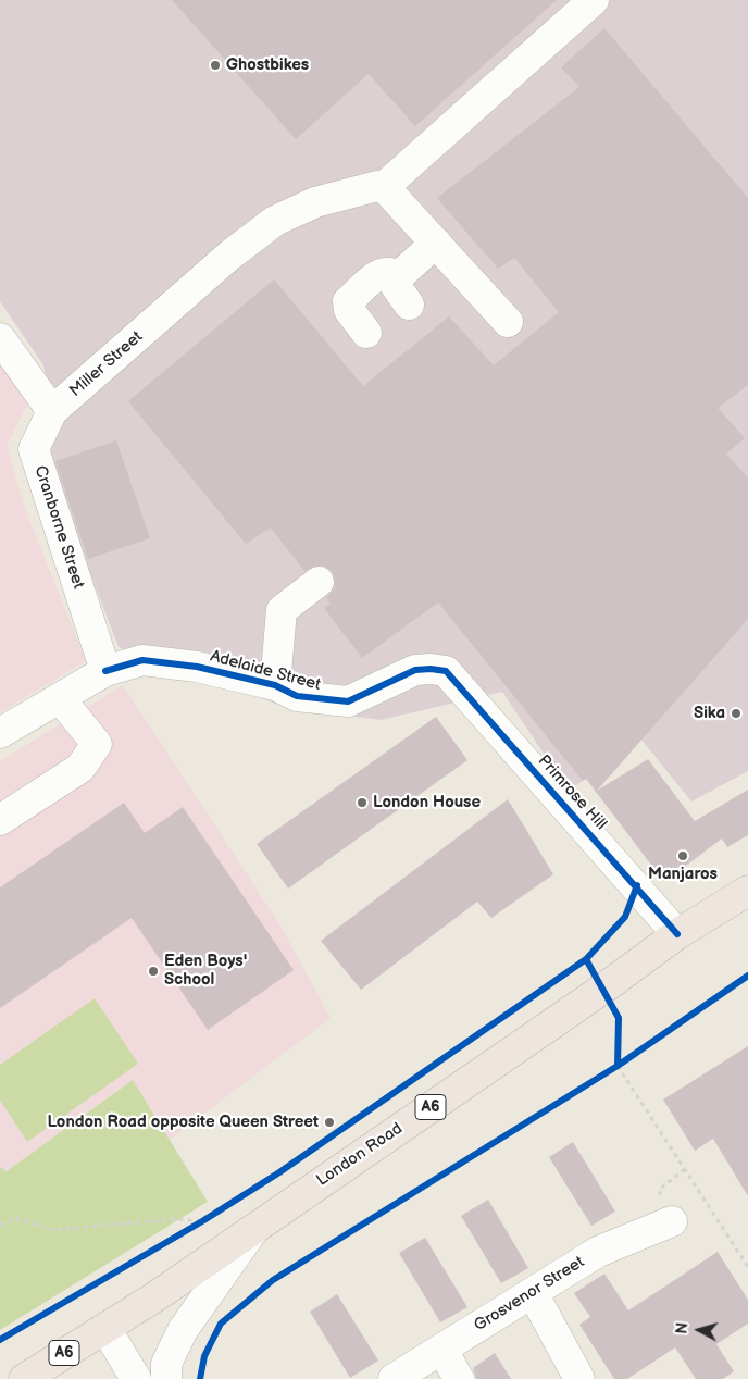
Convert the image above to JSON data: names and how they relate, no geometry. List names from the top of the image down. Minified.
{"streets":{"highway":["A6","London Road"],"street":["Miller Street","Cranborne Street","Adelaide Street","Primrose Hill","Grosvenor Street"]},"crossings":[["Miller Street","Cranborne Street"],["Cranborne Street","Adelaide Street"],["Adelaide Street","Primrose Hill"],["Primrose Hill","London Road"]],"places":["Ghostbikes","Sika","London House","Manjaros","Eden Boys' School","London Road opposite Queen Street"],"north":"left"}
